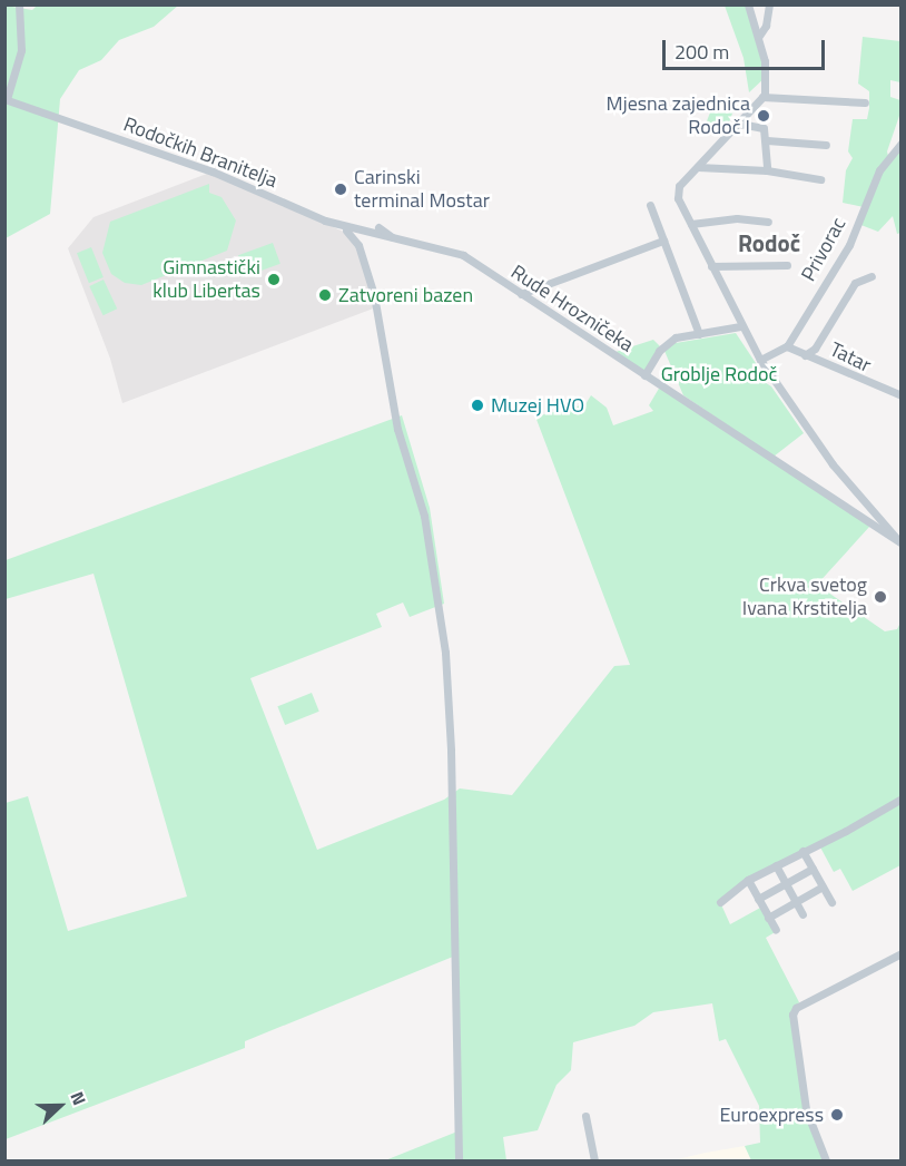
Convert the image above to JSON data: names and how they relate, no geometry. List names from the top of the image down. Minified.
{"streets":{"street":["Rodočkih Branitelja","Privorac","Rude Hrozničeka","Tatar"]},"crossings":[["Rodočkih Branitelja","Rude Hrozničeka"],["Privorac","Tatar"]],"districts":["Rodoč"],"parks":["Groblje Rodoč"],"places":["Mjesna zajednica Rodoč I","Carinski terminal Mostar","Gimnastički klub Libertas","Zatvoreni bazen","Muzej HVO","Crkva svetog Ivana Krstitelja","Euroexpress"],"scale_bar":"200 m","north":"right"}
